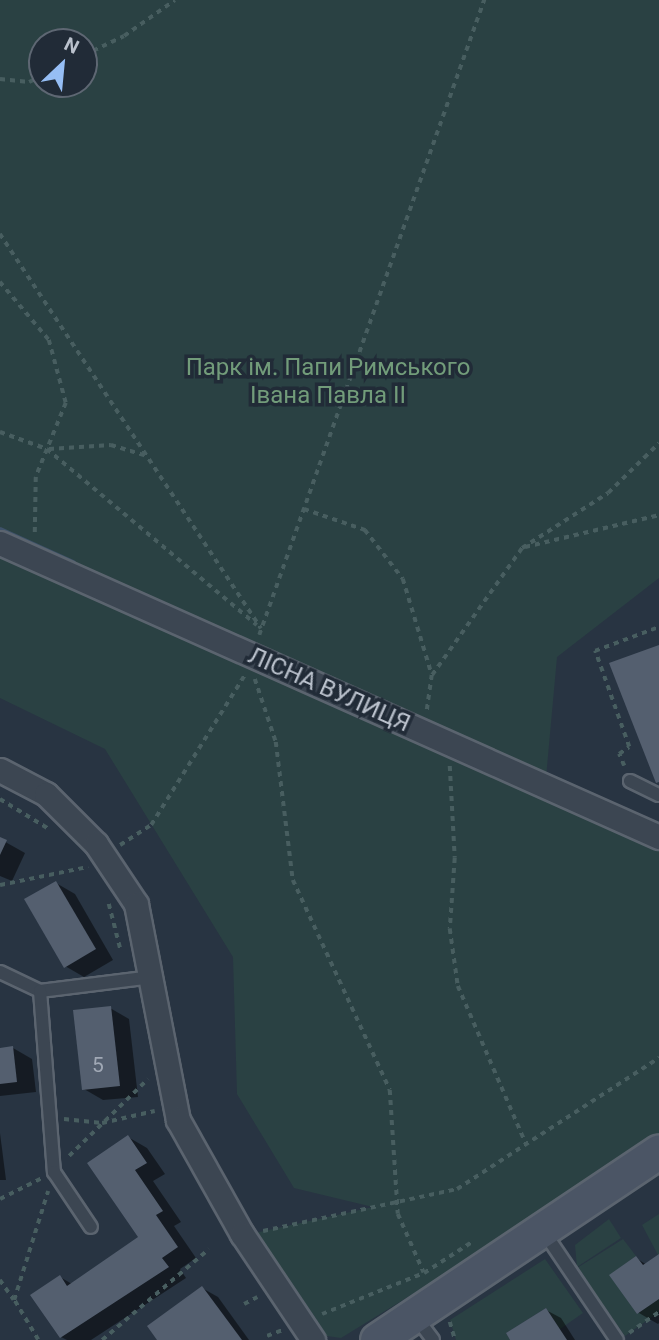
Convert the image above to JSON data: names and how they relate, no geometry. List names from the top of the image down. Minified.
{"streets":{"street":["ЛІСНА ВУЛИЦЯ"]},"parks":["Парк ім. Папи Римського Івана Павла ІІ"],"house_numbers":["5"],"north":"top right"}
